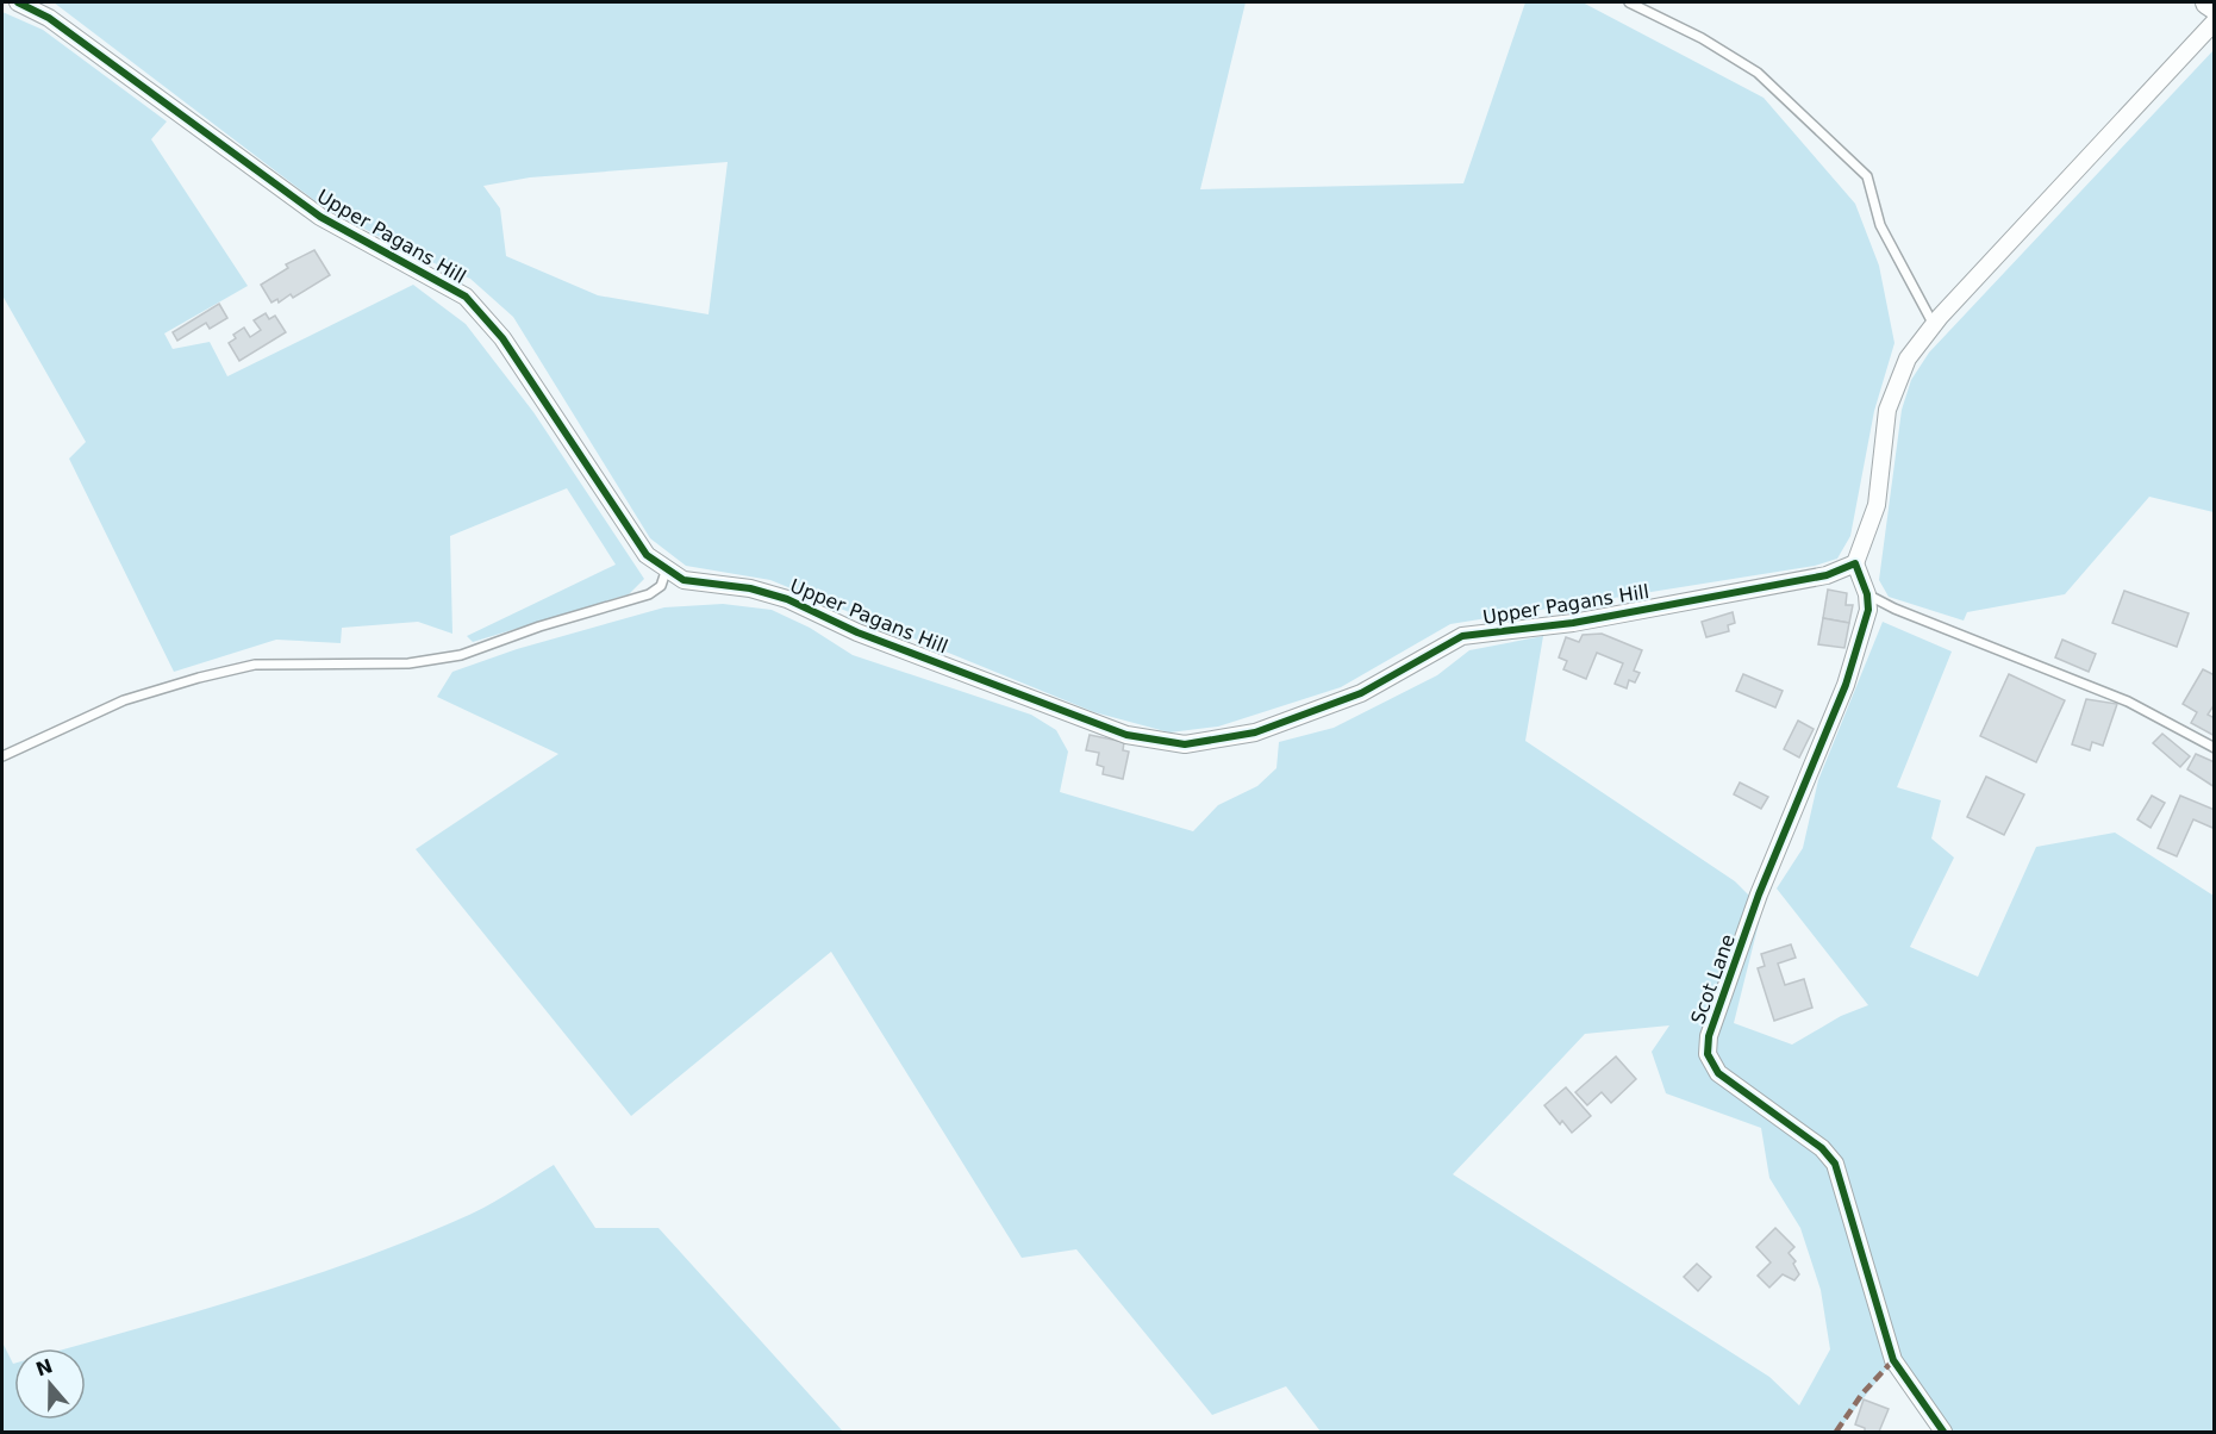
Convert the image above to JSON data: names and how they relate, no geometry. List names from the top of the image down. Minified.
{"streets":{"street":["Upper Pagans Hill","Scot Lane"]},"north":"top"}
